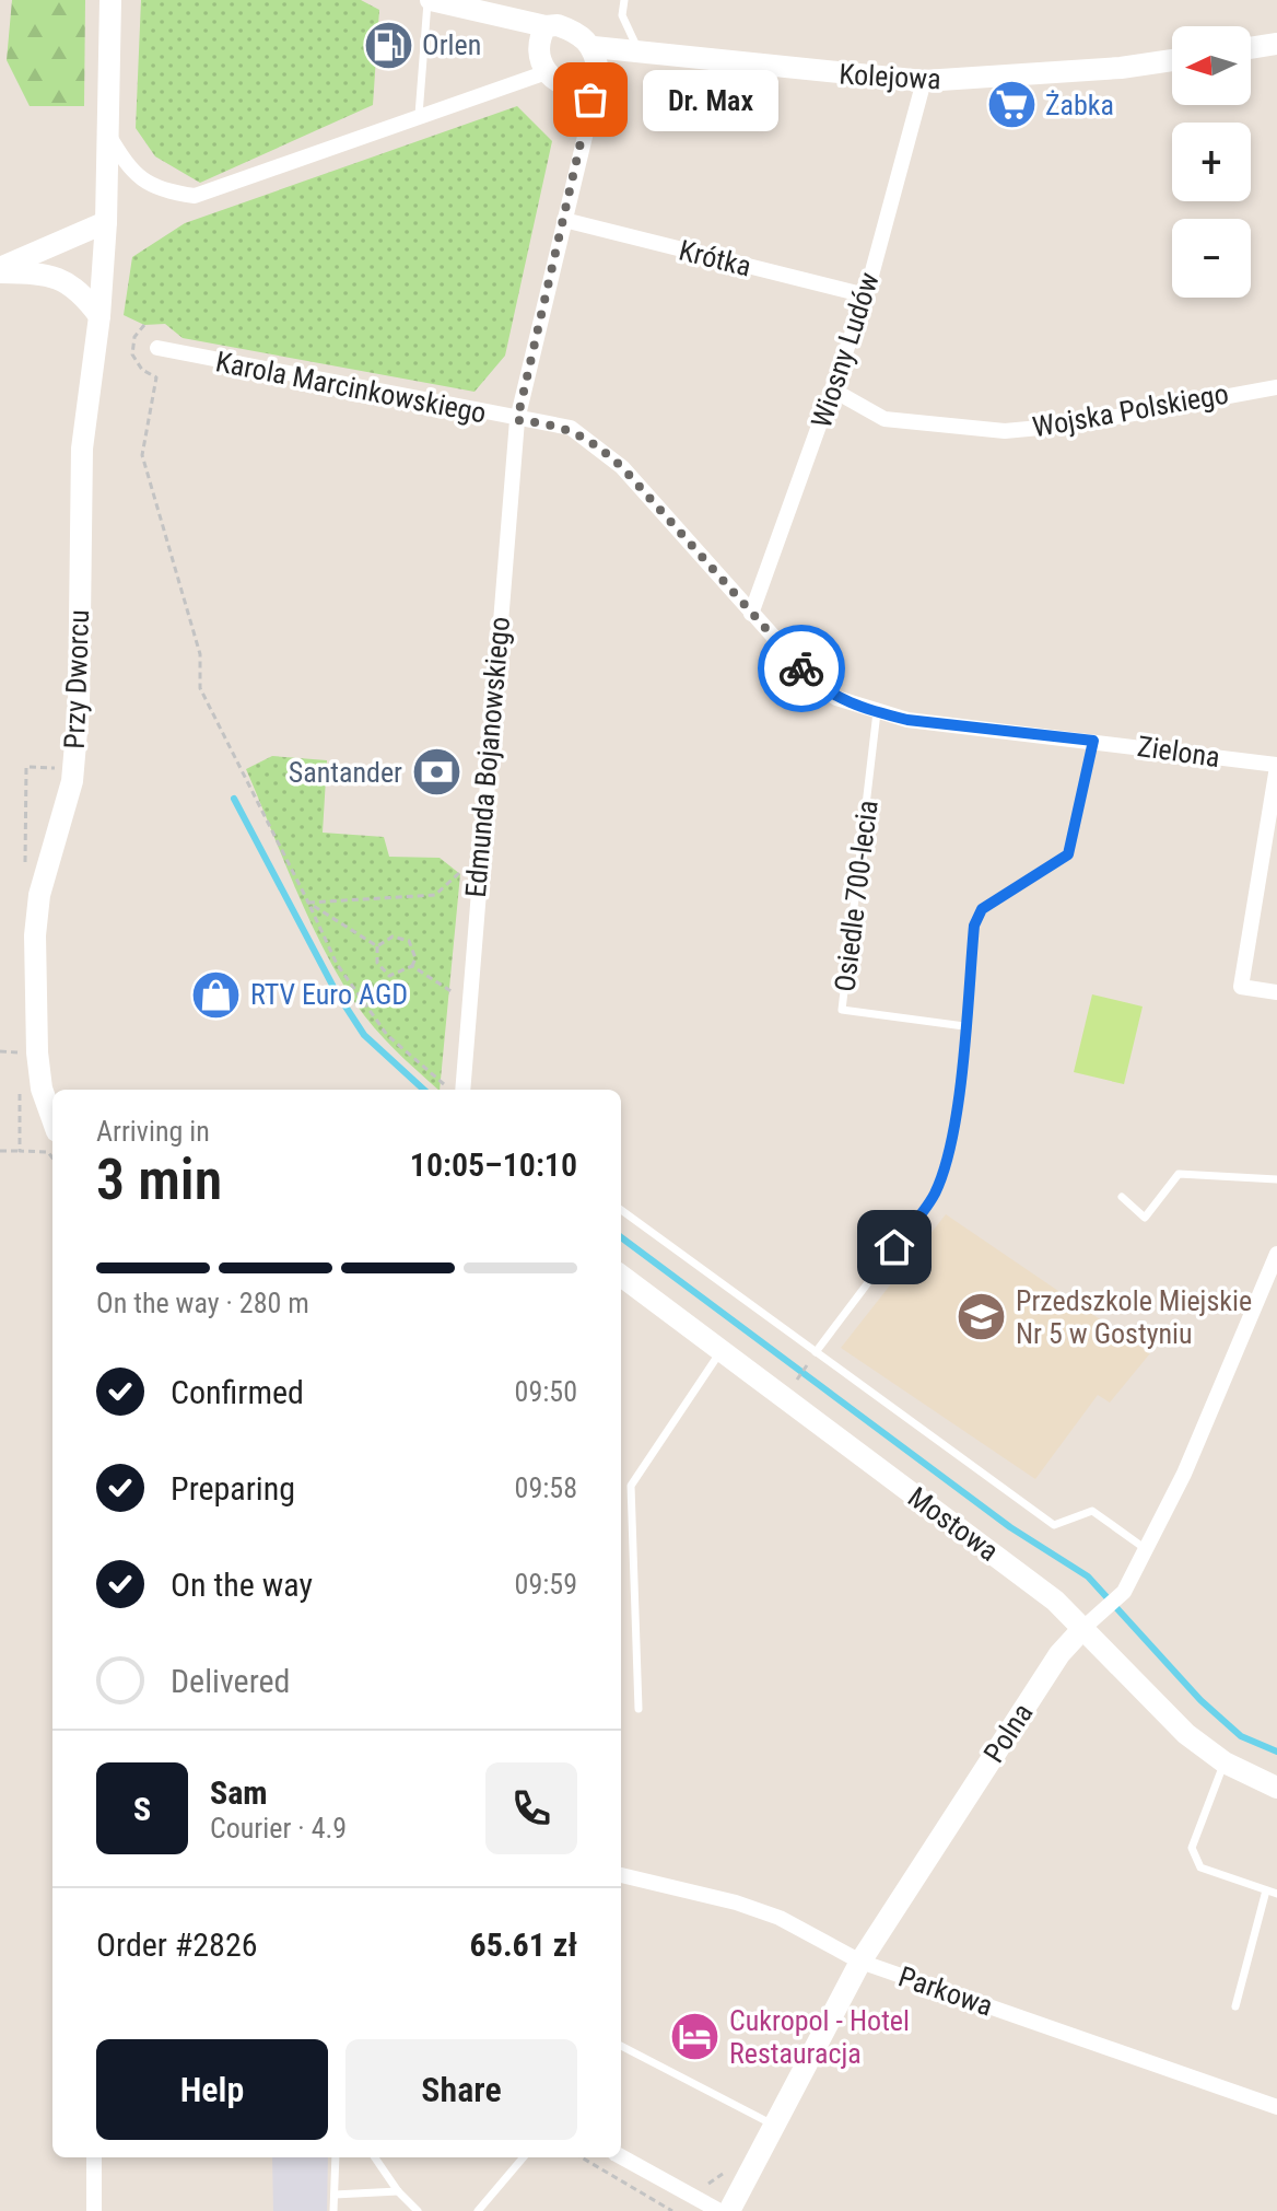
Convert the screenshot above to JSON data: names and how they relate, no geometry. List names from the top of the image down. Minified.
{"streets":{"street":["Kolejowa","Krótka","Wiosny Ludów","Karola Marcinkowskiego","Wojska Polskiego","Przy Dworcu","Zielona","Edmunda Bojanowskiego","Mostowa","Polna","Parkowa"],"lane":["Osiedle 700-lecia"]},"crossings":[["Kolejowa","Wiosny Ludów"],["Kolejowa","Karola Marcinkowskiego"],["Krótka","Wiosny Ludów"],["Krótka","Karola Marcinkowskiego"],["Wiosny Ludów","Wojska Polskiego"],["Wiosny Ludów","Zielona"],["Karola Marcinkowskiego","Zielona"],["Karola Marcinkowskiego","Edmunda Bojanowskiego"],["Zielona","Edmunda Bojanowskiego"],["Zielona","Osiedle 700-lecia"],["Mostowa","Polna"],["Polna","Parkowa"]],"places":{"fuel station":["Orlen"],"other":["Dr. Max"],"supermarket":["Żabka"],"bank":["Santander"],"shop":["RTV Euro AGD"],"school or university":["Przedszkole Miejskie Nr 5 w Gostyniu"],"hotel":["Cukropol - Hotel Restauracja"]},"north":"left","page":{"map_buttons":["+","−"],"bubble":"Dr. Max","heading":["3 min","Arriving in","10:05–10:10"],"panel":["Sam","Courier · 4.9","Order #2826","65.61 zł"],"bar":"On the way · 280 m","list":[["Confirmed","09:50"],["Preparing","09:58"],["On the way","09:59"],"Delivered"],"round":"S","buttons":["Help","Share"]}}
